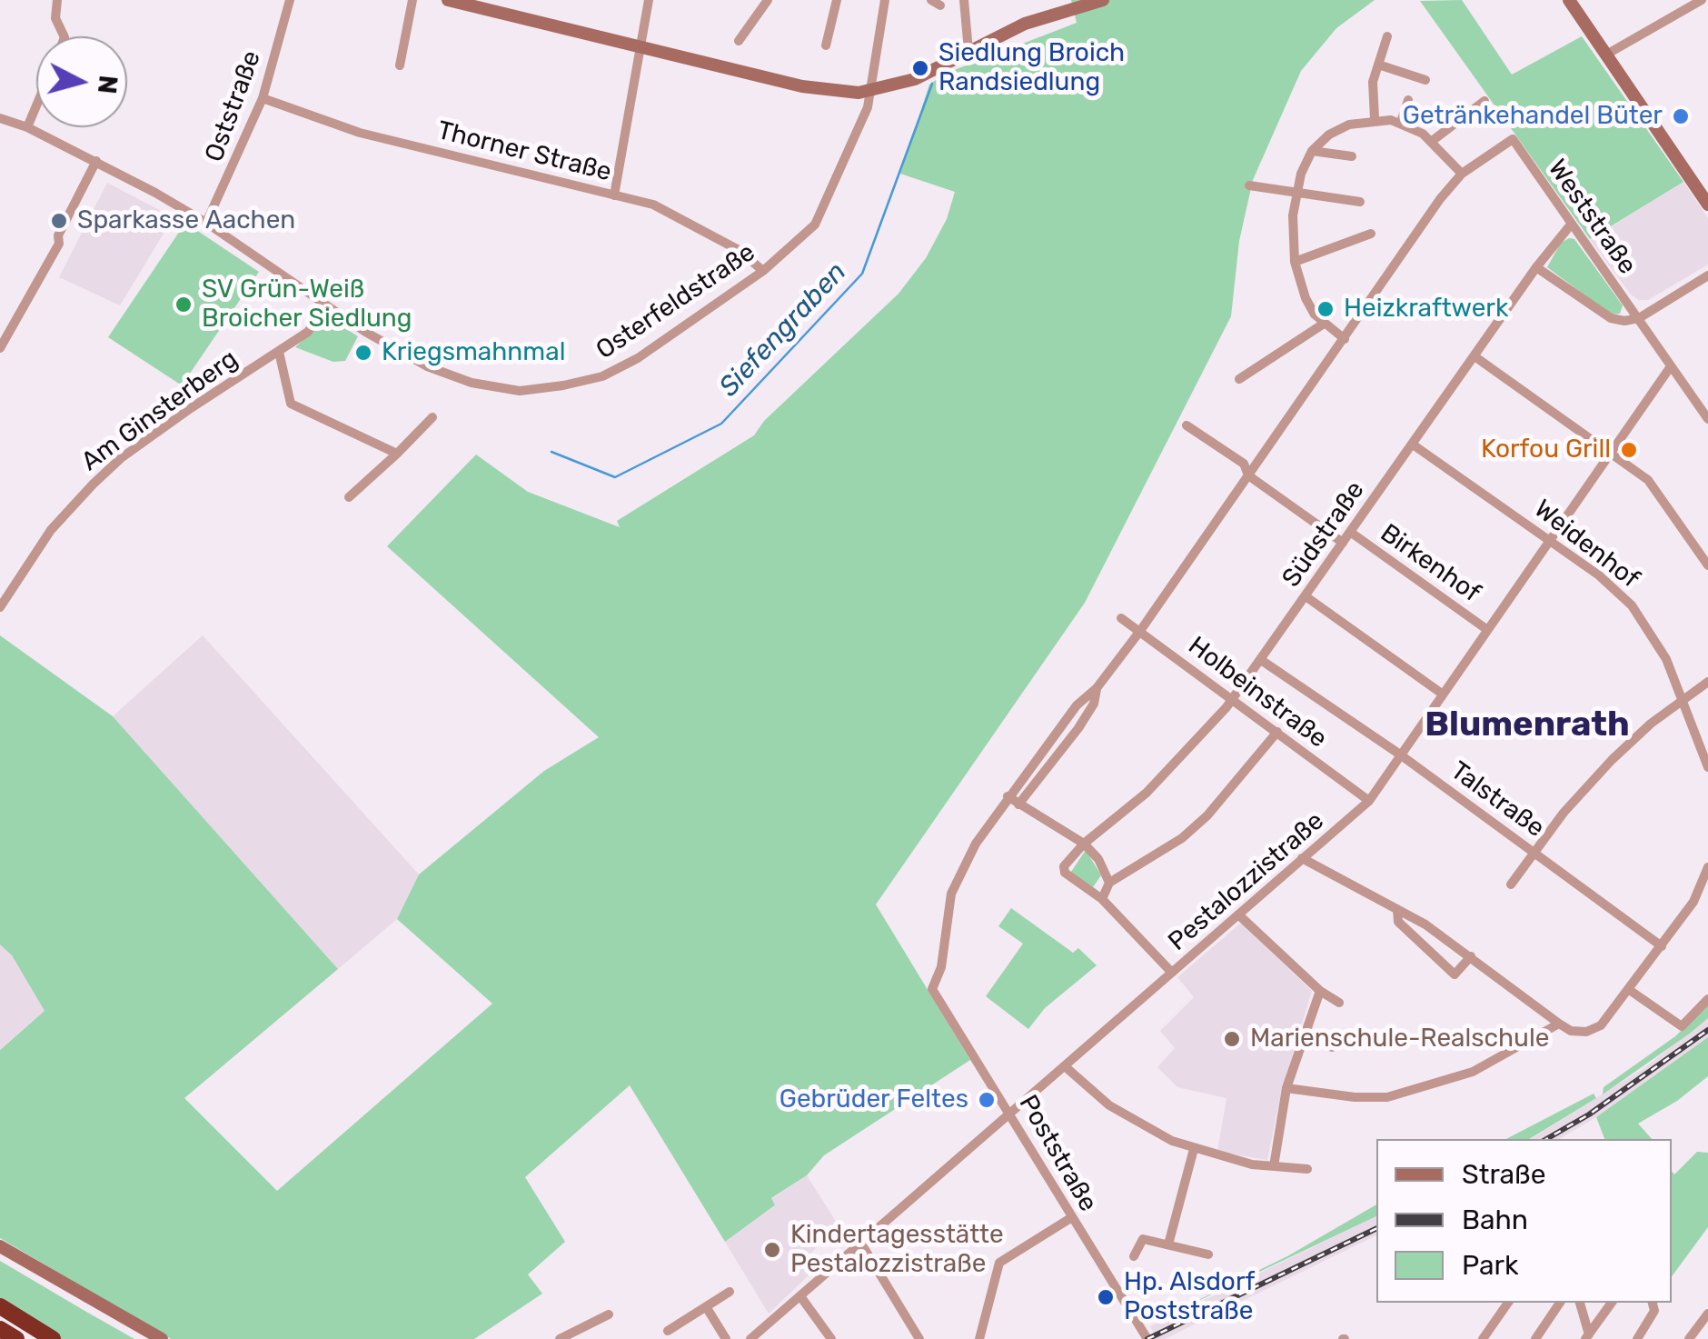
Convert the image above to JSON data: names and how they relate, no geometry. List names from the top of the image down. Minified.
{"streets":{"street":["Oststraße","Thorner Straße","Weststraße","Osterfeldstraße","Am Ginsterberg","Südstraße","Weidenhof","Birkenhof","Holbeinstraße","Talstraße","Pestalozzistraße","Poststraße"]},"crossings":[["Oststraße","Thorner Straße"],["Oststraße","Osterfeldstraße"],["Thorner Straße","Osterfeldstraße"],["Weststraße","Südstraße"],["Weststraße","Pestalozzistraße"],["Osterfeldstraße","Am Ginsterberg"],["Südstraße","Weidenhof"],["Südstraße","Birkenhof"],["Südstraße","Holbeinstraße"],["Südstraße","Talstraße"],["Weidenhof","Pestalozzistraße"],["Birkenhof","Pestalozzistraße"],["Holbeinstraße","Pestalozzistraße"],["Talstraße","Pestalozzistraße"],["Pestalozzistraße","Poststraße"]],"districts":["Blumenrath"],"water":["Siefengraben"],"places":["Siedlung Broich Randsiedlung","Getränkehandel Büter","Sparkasse Aachen","SV Grün-Weiß Broicher Siedlung","Heizkraftwerk","Kriegsmahnmal","Korfou Grill","Marienschule-Realschule","Gebrüder Feltes","Kindertagesstätte Pestalozzistraße","Hp. Alsdorf Poststraße"],"legend":["Straße","Bahn","Park"],"north":"right"}
